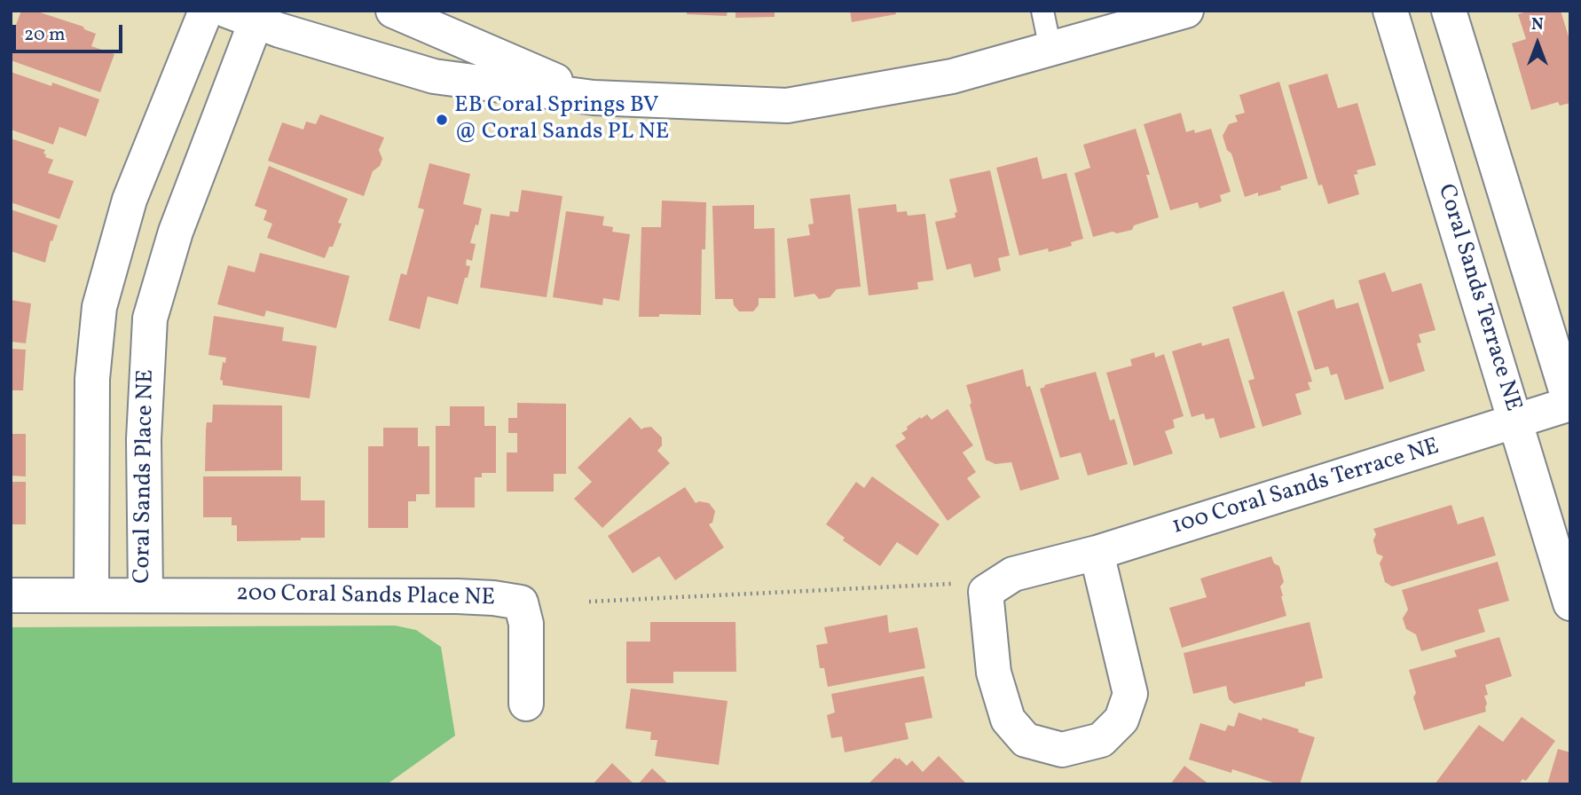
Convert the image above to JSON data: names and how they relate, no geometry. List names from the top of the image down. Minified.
{"streets":{"street":["Coral Sands Terrace NE","Coral Sands Place NE","100 Coral Sands Terrace NE","200 Coral Sands Place NE"]},"crossings":[["Coral Sands Terrace NE","100 Coral Sands Terrace NE"],["Coral Sands Place NE","200 Coral Sands Place NE"]],"places":["EB Coral Springs BV @ Coral Sands PL NE"],"scale_bar":"20 m","north":"top"}
